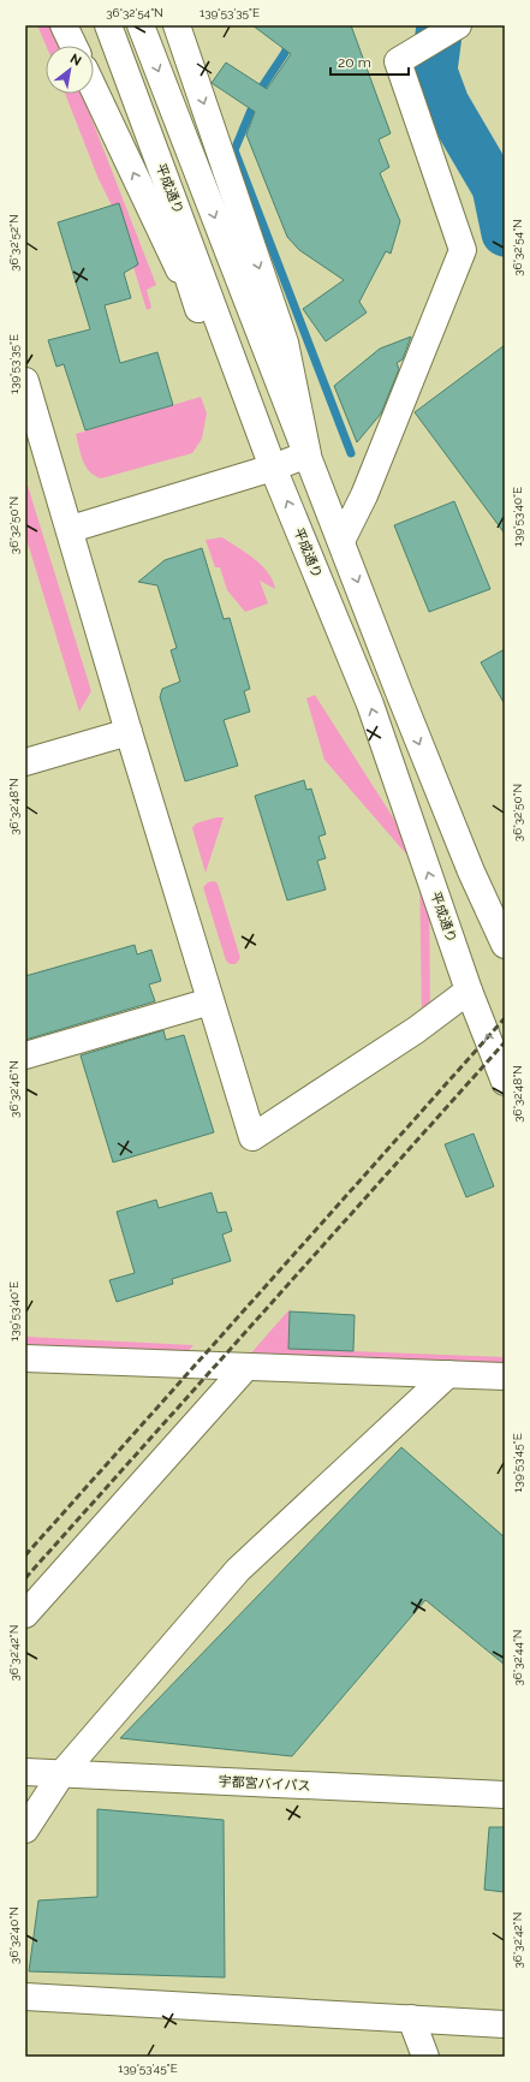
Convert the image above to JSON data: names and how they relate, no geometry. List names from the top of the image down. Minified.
{"streets":{"main road":["平成通り","宇都宮バイパス"]},"scale_bar":"20 m","north":"top right","coordinates":["36°32'54\"N","139°53'35\"E","36°32'52\"N","139°53'40\"E","36°32'50\"N","36°32'48\"N","36°32'46\"N","139°53'45\"E","36°32'42\"N","36°32'44\"N","36°32'40\"N"]}
